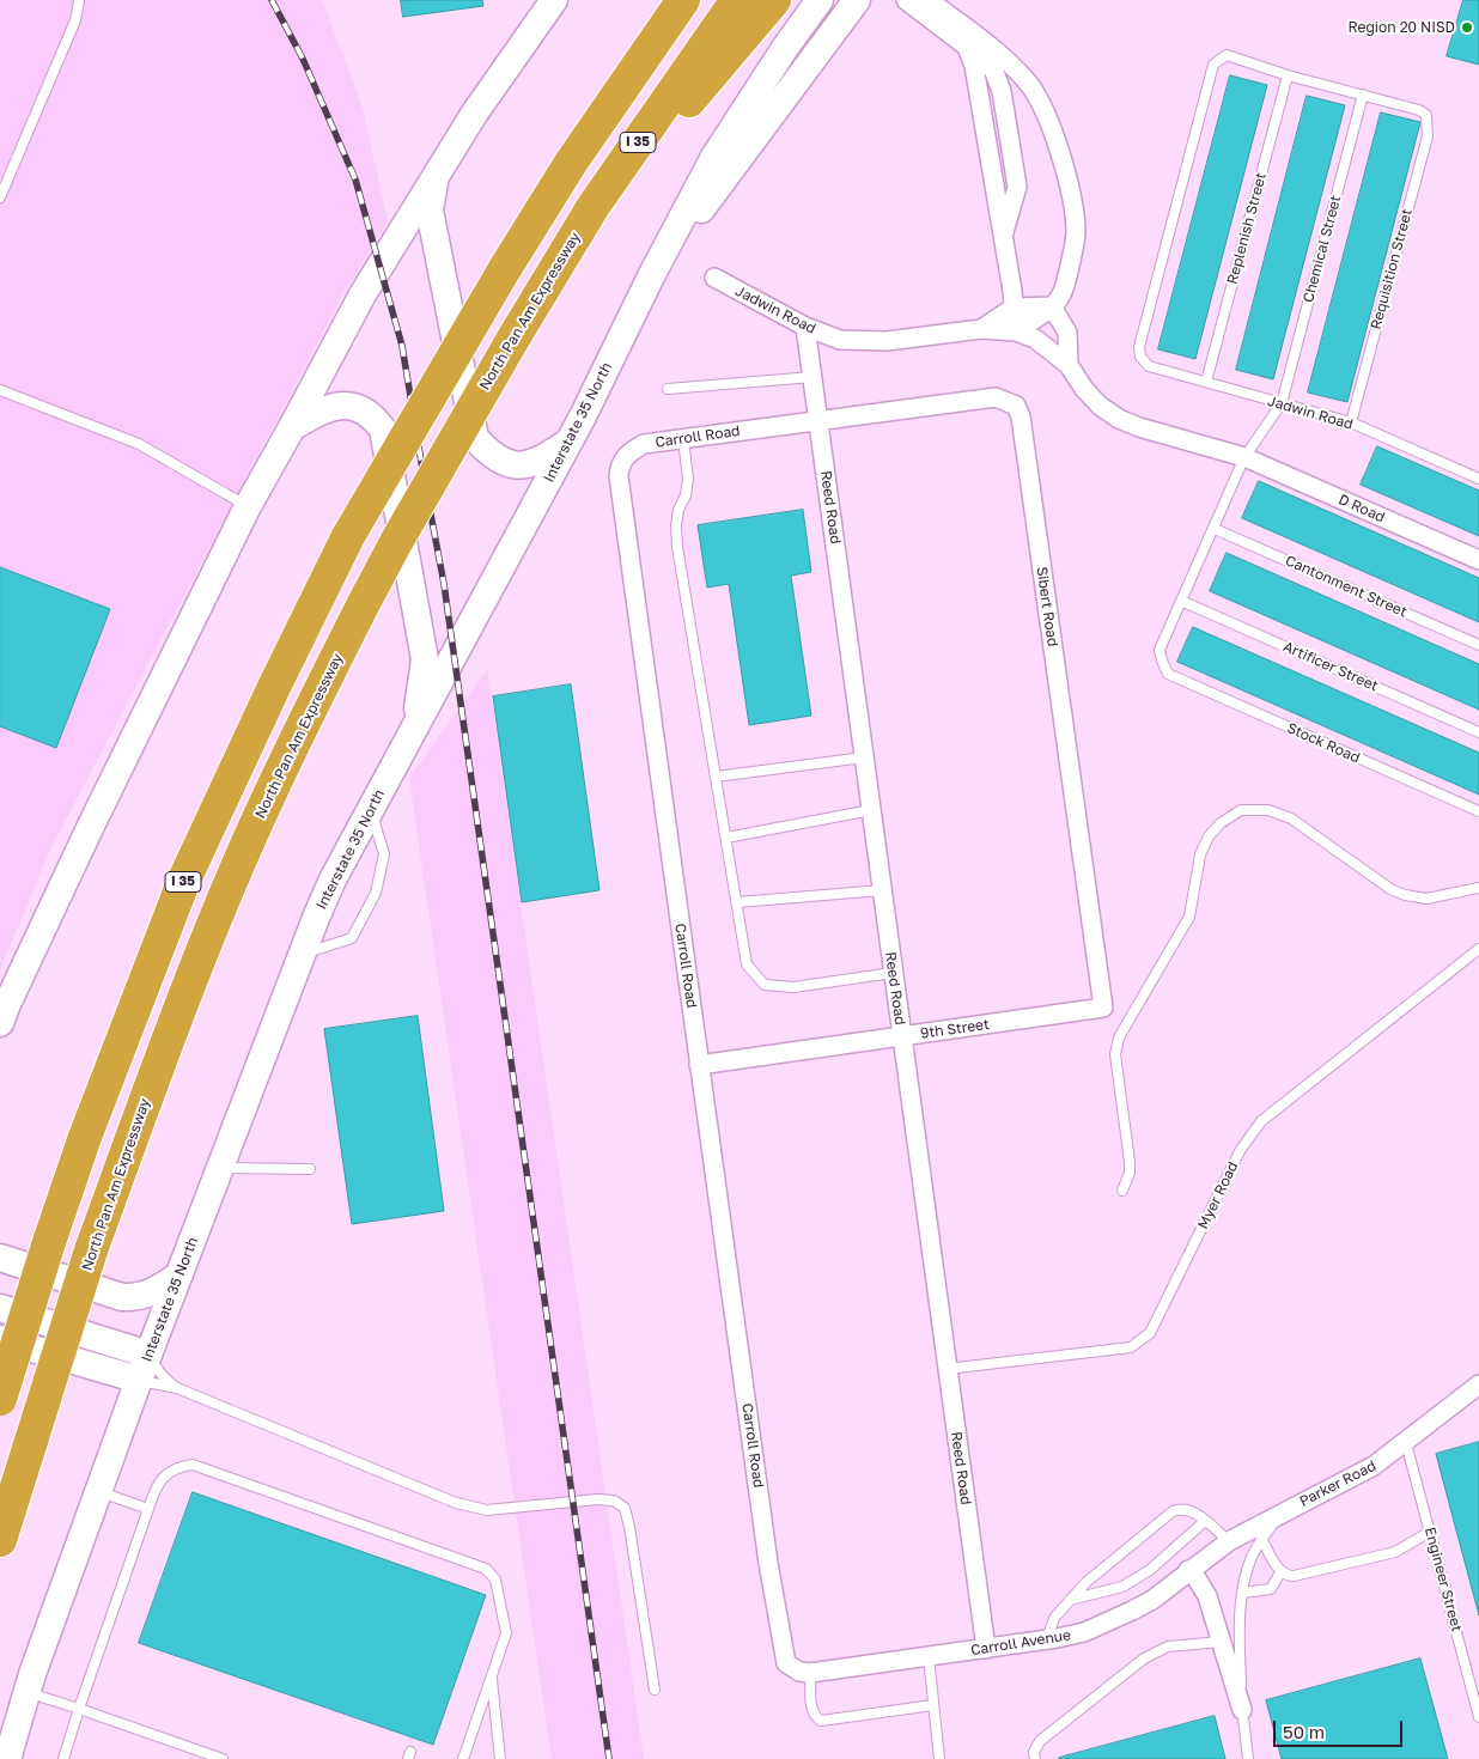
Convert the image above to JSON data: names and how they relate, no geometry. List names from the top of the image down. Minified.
{"streets":{"highway":["I 35","North Pan Am Expressway"],"main road":["Interstate 35 North"],"street":["Jadwin Road","Carroll Road","Reed Road","D Road","Sibert Road","9th Street","Parker Road","Carroll Avenue"],"lane":["Replenish Street","Chemical Street","Requisition Street","Cantonment Street","Artificer Street","Stock Road","Myer Road","Engineer Street"]},"crossings":[["Replenish Street","Jadwin Road"],["Chemical Street","Requisition Street"],["Chemical Street","Jadwin Road"],["Chemical Street","D Road"],["Chemical Street","Cantonment Street"],["Chemical Street","Artificer Street"],["Chemical Street","Stock Road"],["Requisition Street","Jadwin Road"],["Jadwin Road","Reed Road"],["Jadwin Road","D Road"],["Carroll Road","Reed Road"],["Carroll Road","Sibert Road"],["Carroll Road","9th Street"],["Carroll Road","Carroll Avenue"],["Reed Road","Sibert Road"],["Reed Road","9th Street"],["Reed Road","Myer Road"],["Reed Road","Carroll Avenue"],["Sibert Road","9th Street"],["Parker Road","Engineer Street"],["Parker Road","Carroll Avenue"]],"places":["Region 20 NISD"],"scale_bar":"50 m"}
